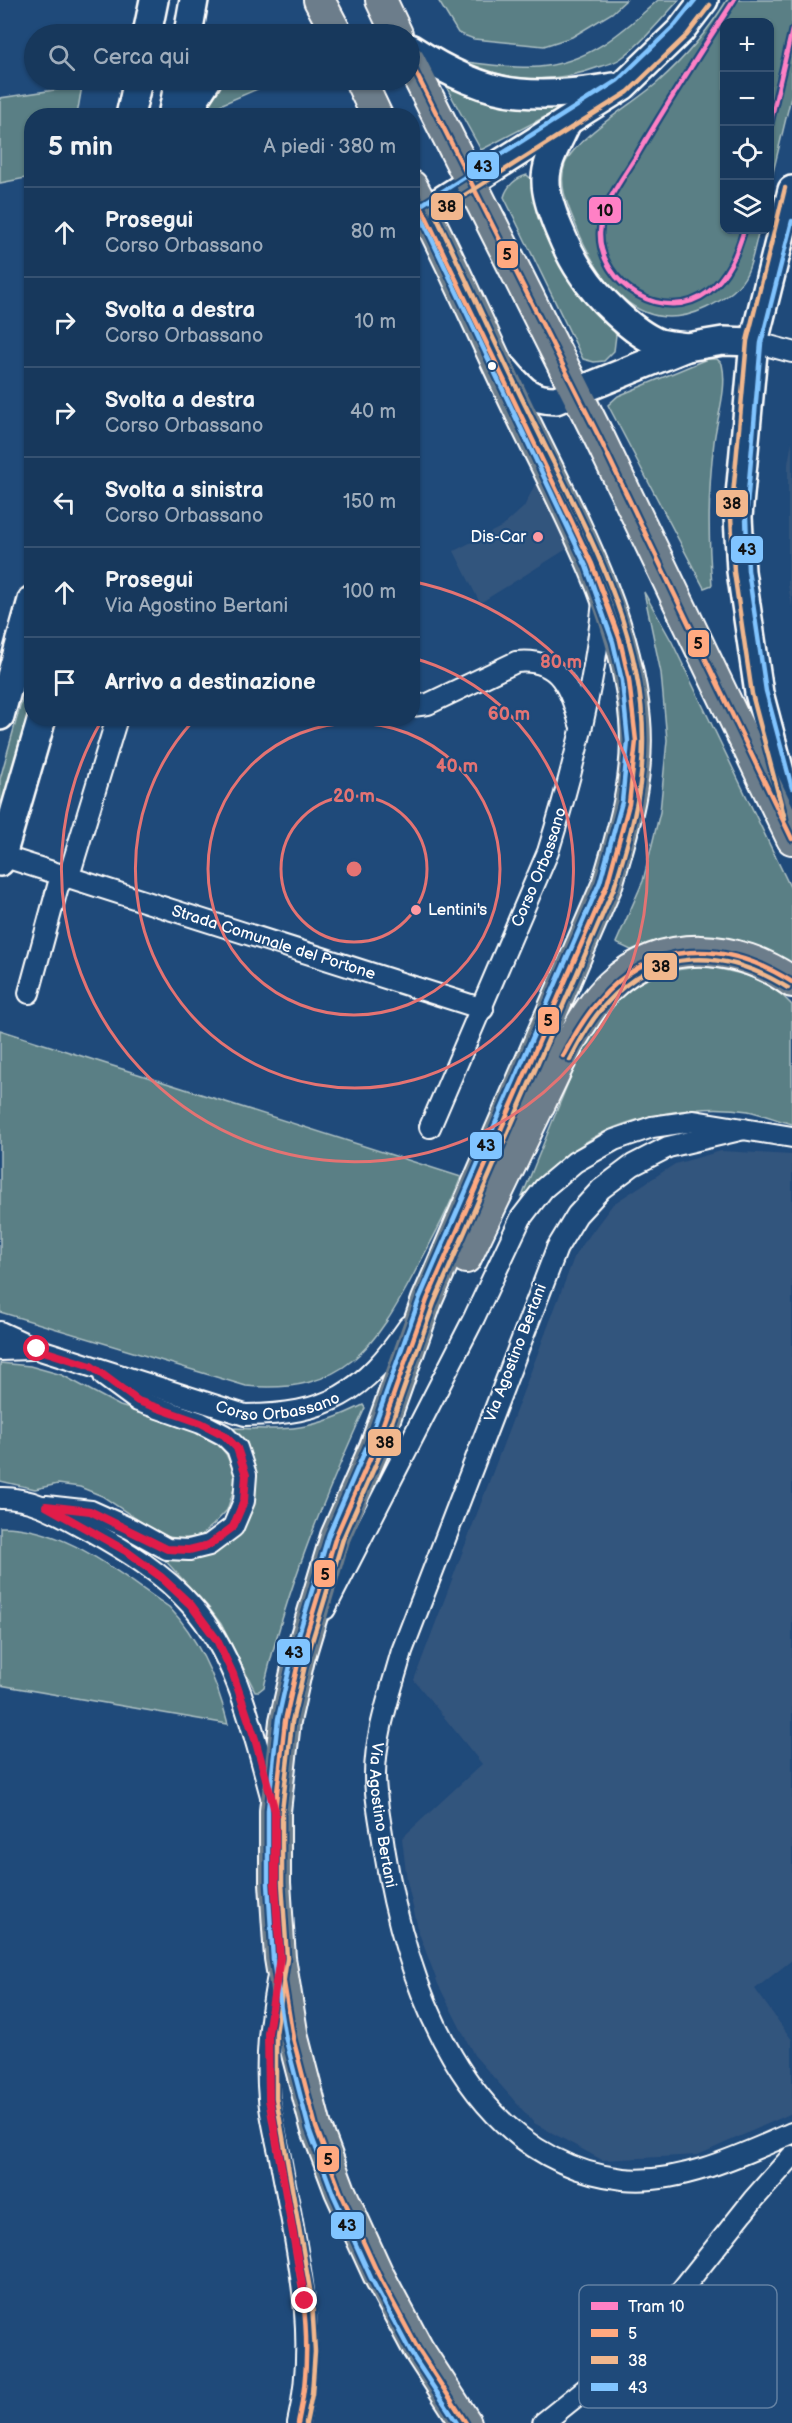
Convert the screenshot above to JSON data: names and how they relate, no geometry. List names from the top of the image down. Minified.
{"streets":{"main road":["Corso Orbassano","Strada Comunale del Portone"],"street":["Via Agostino Bertani"]},"crossings":[["Corso Orbassano","Strada Comunale del Portone"],["Corso Orbassano","Via Agostino Bertani"]],"places":["Dis-Car","Lentini's"],"lines":["tram line 10","transit line 43","transit line 38","transit line 5"],"legend":["Tram 10","5","38","43"],"page":{"map_buttons":["+","−"],"search":"Cerca qui","heading":["5 min","A piedi · 380 m"],"list":[["Prosegui","Corso Orbassano","80 m"],["Svolta a destra","Corso Orbassano","10 m"],["Svolta a destra","Corso Orbassano","40 m"],["Svolta a sinistra","Corso Orbassano","150 m"],["Prosegui","Via Agostino Bertani","100 m"],"Arrivo a destinazione"]},"rings":["80 m","60 m","40 m","20 m"]}
